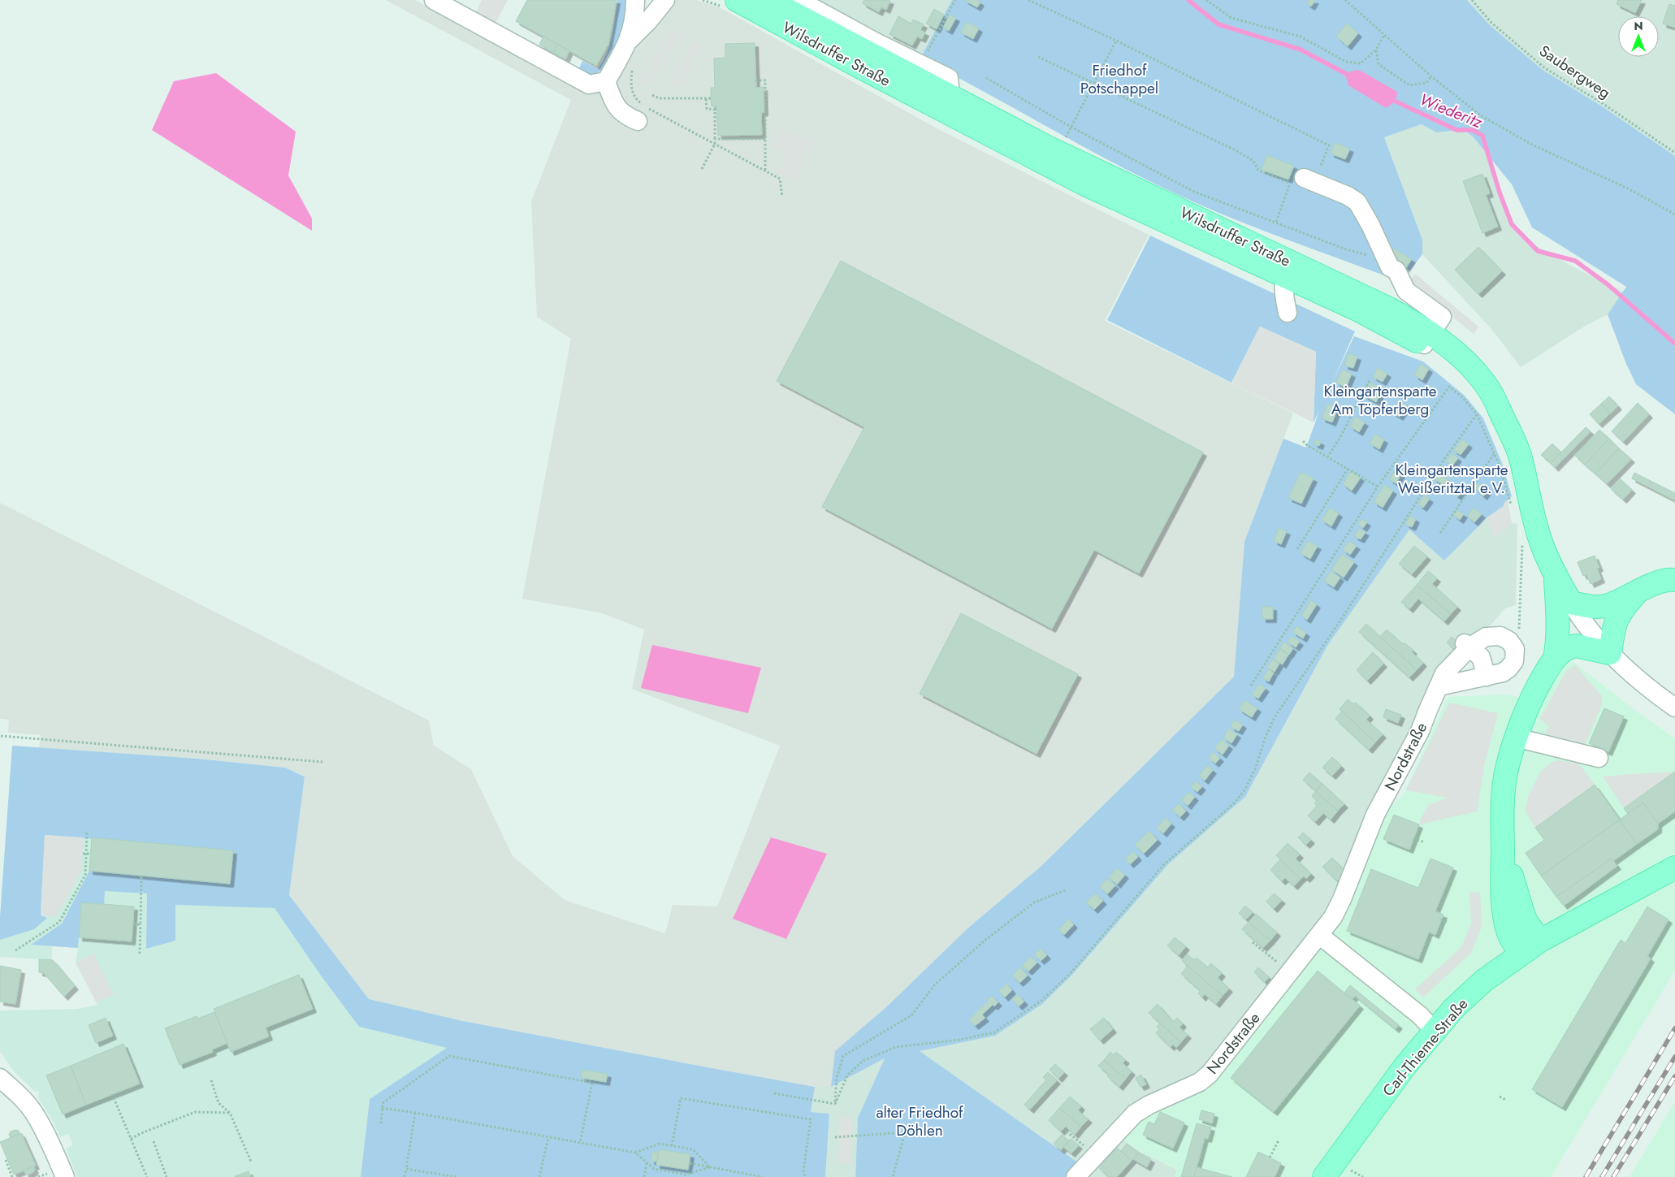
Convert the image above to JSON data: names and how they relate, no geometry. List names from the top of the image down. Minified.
{"streets":{"main road":["Wilsdruffer Straße","Carl-Thieme-Straße"],"street":["Nordstraße"],"path":["Saubergweg"]},"crossings":[["Wilsdruffer Straße","Carl-Thieme-Straße"]],"water":["Wiederitz"],"parks":["Friedhof Potschappel","Kleingartensparte Am Töpferberg","Kleingartensparte Weißeritztal e.V.","alter Friedhof Döhlen"],"north":"top"}
